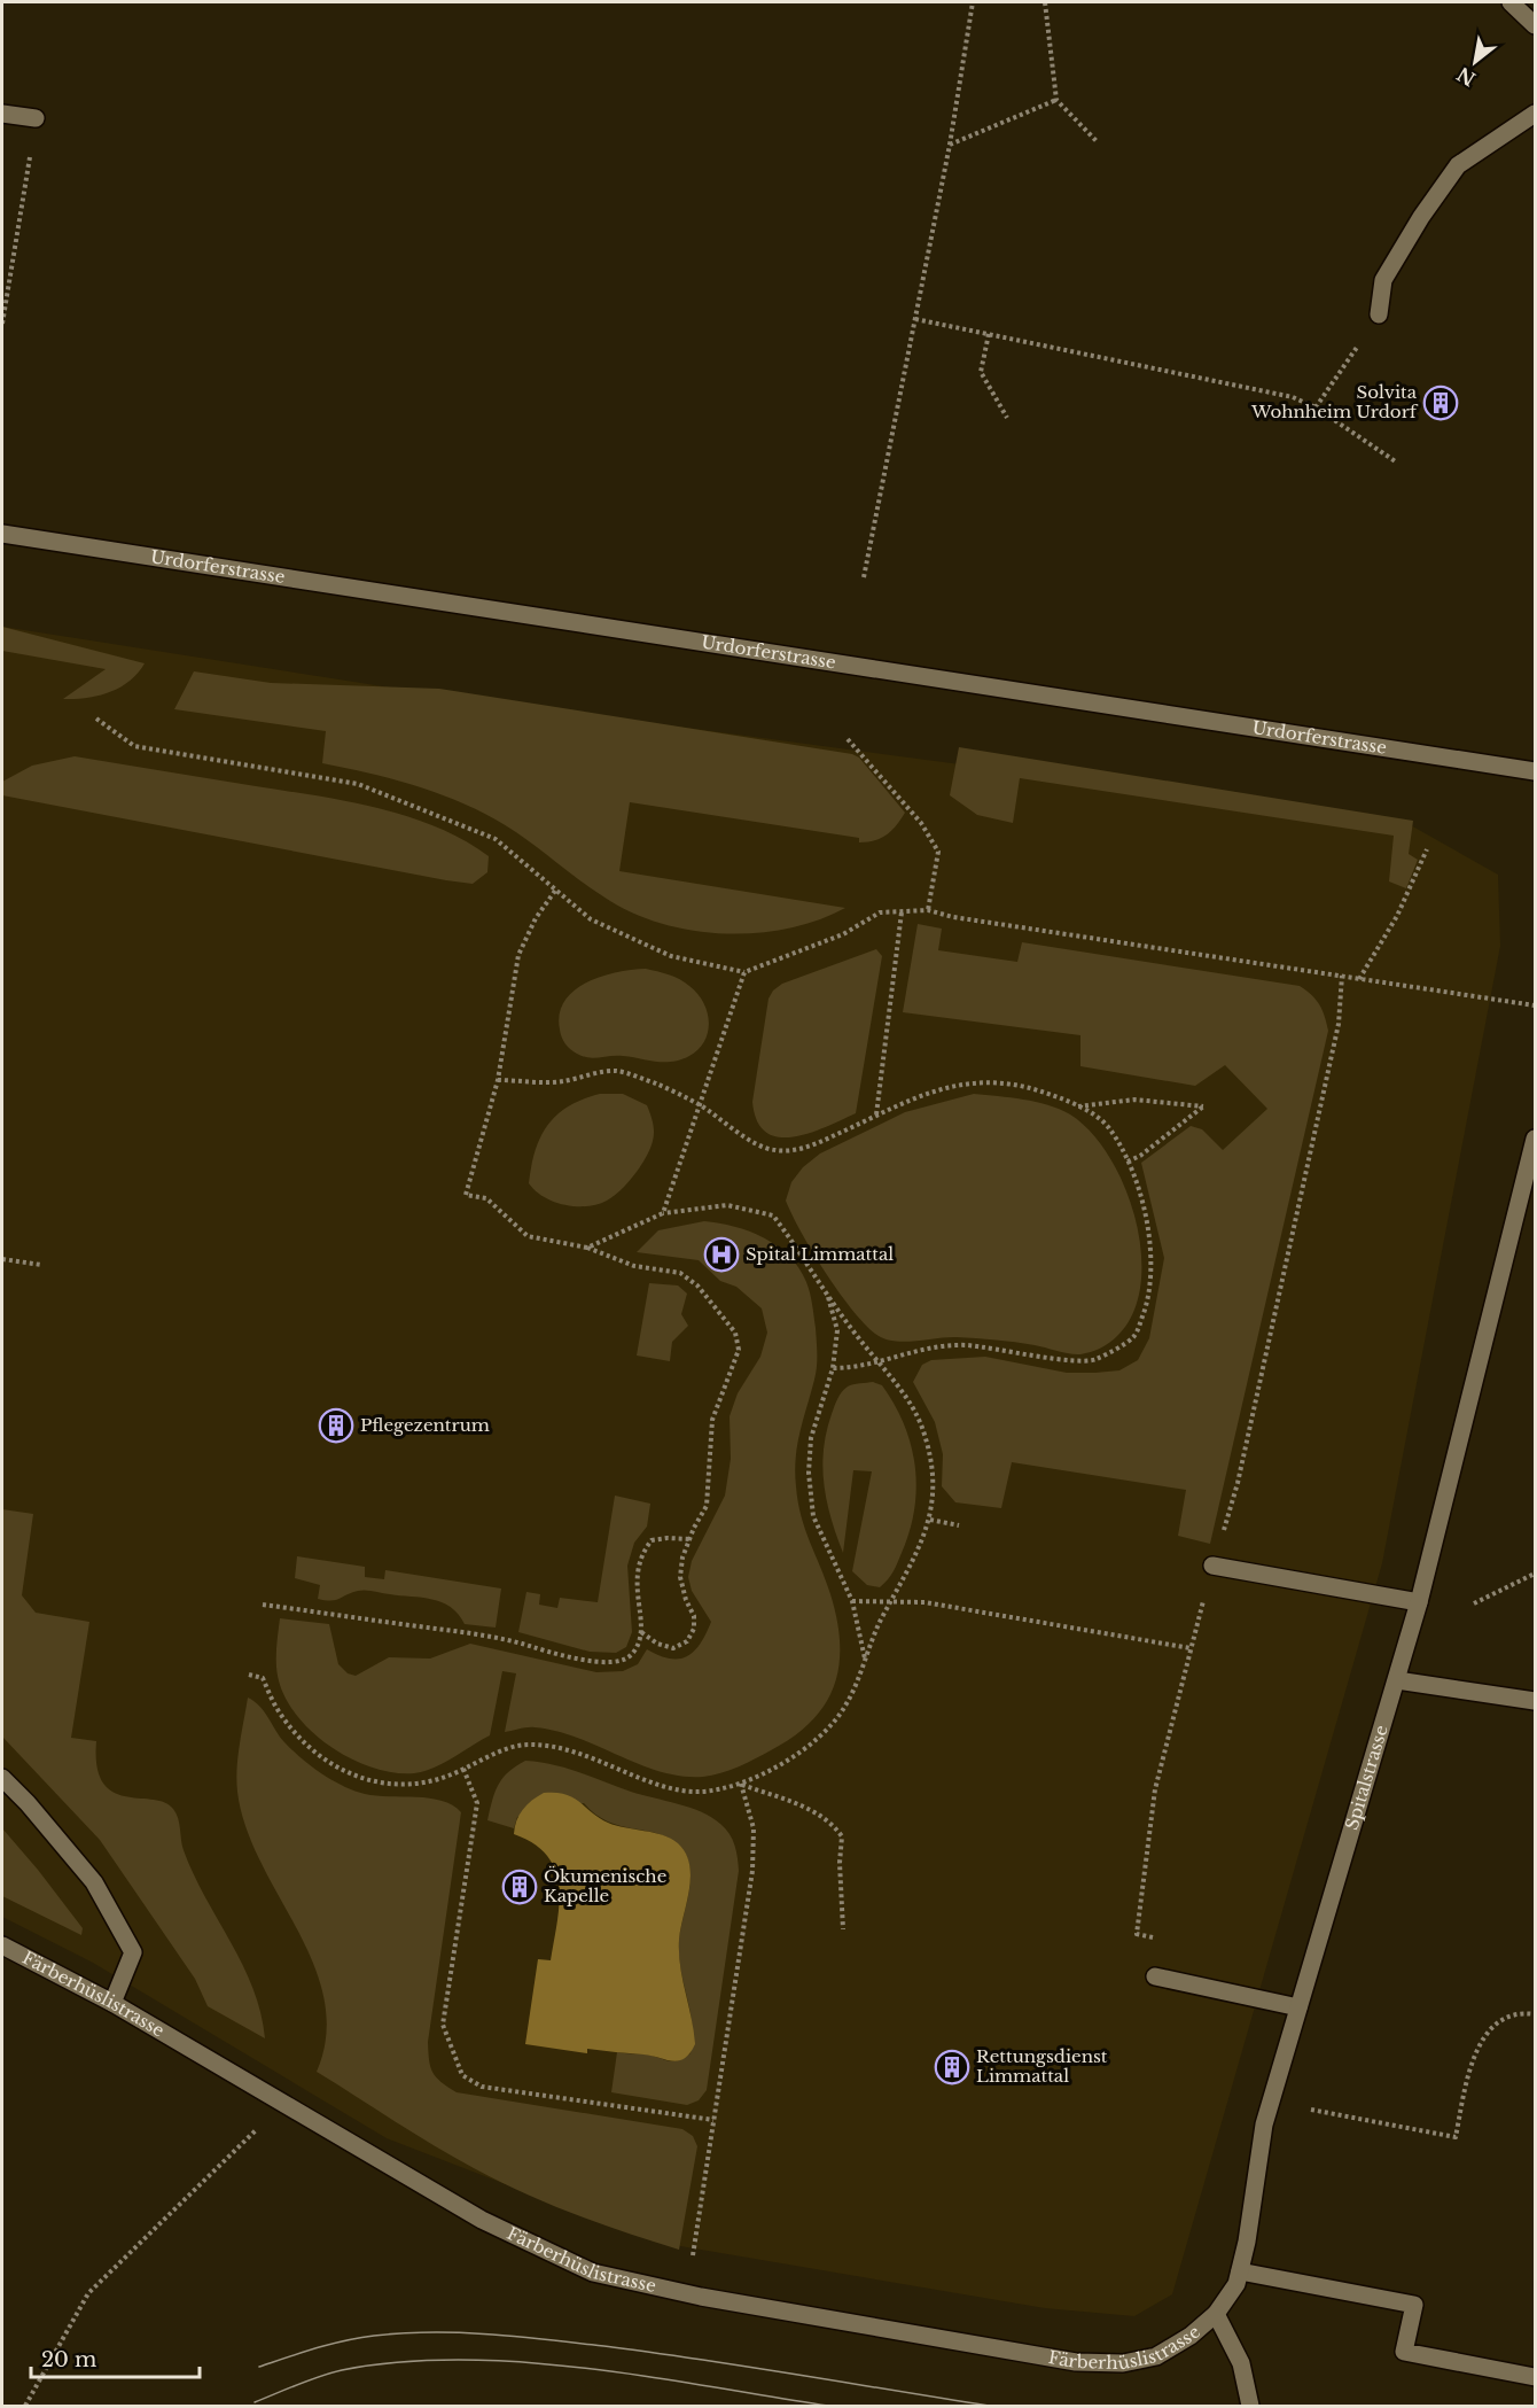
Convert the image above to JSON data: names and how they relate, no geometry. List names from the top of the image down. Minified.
{"streets":{"street":["Urdorferstrasse","Spitalstrasse","Färberhüslistrasse"]},"crossings":[["Spitalstrasse","Färberhüslistrasse"]],"places":{"building":["Solvita Wohnheim Urdorf","Pflegezentrum","Ökumenische Kapelle","Rettungsdienst Limmattal"],"hospital":["Spital Limmattal"]},"scale_bar":"20 m","north":"bottom left"}
